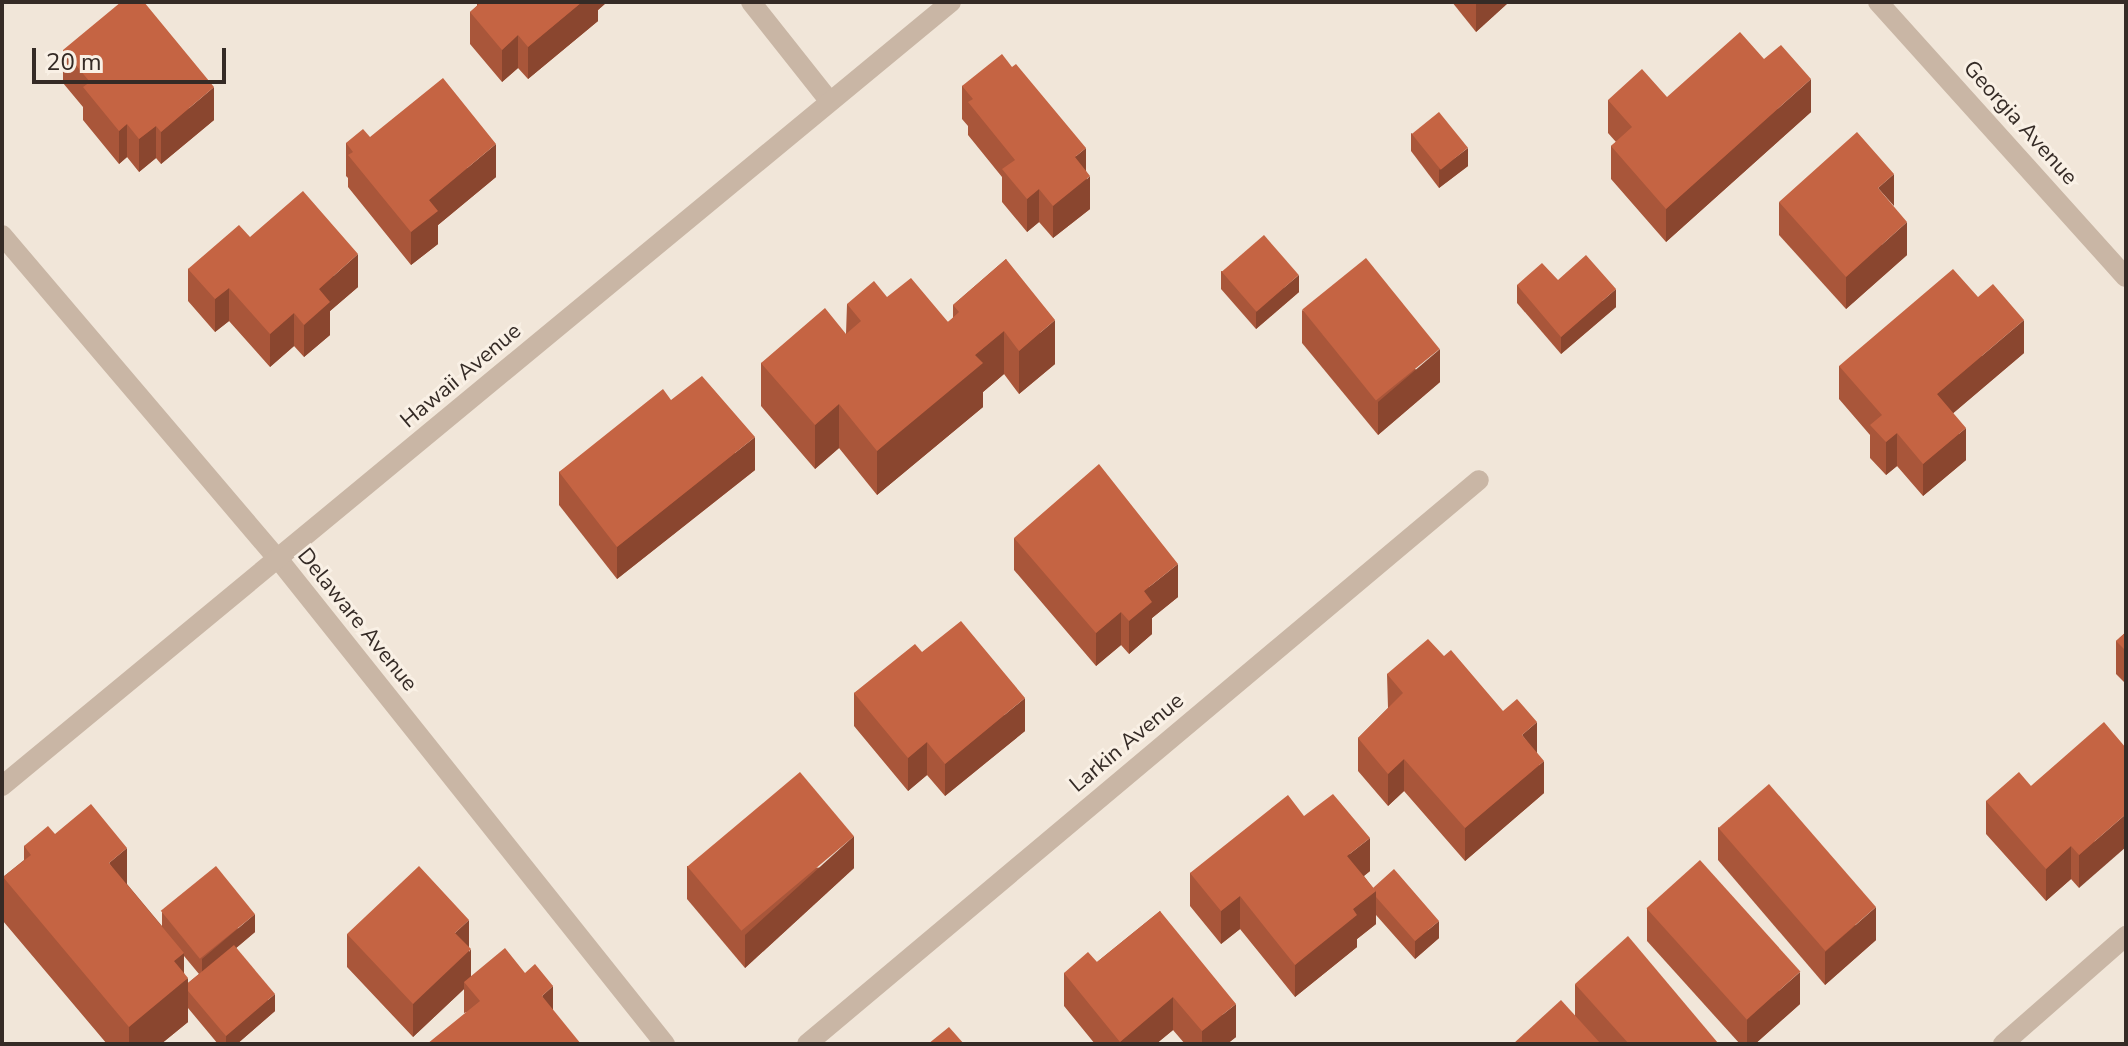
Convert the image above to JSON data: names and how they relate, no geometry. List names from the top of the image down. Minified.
{"streets":{"street":["Georgia Avenue","Hawaii Avenue","Delaware Avenue","Larkin Avenue"]},"crossings":[["Hawaii Avenue","Delaware Avenue"]],"scale_bar":"20 m"}
